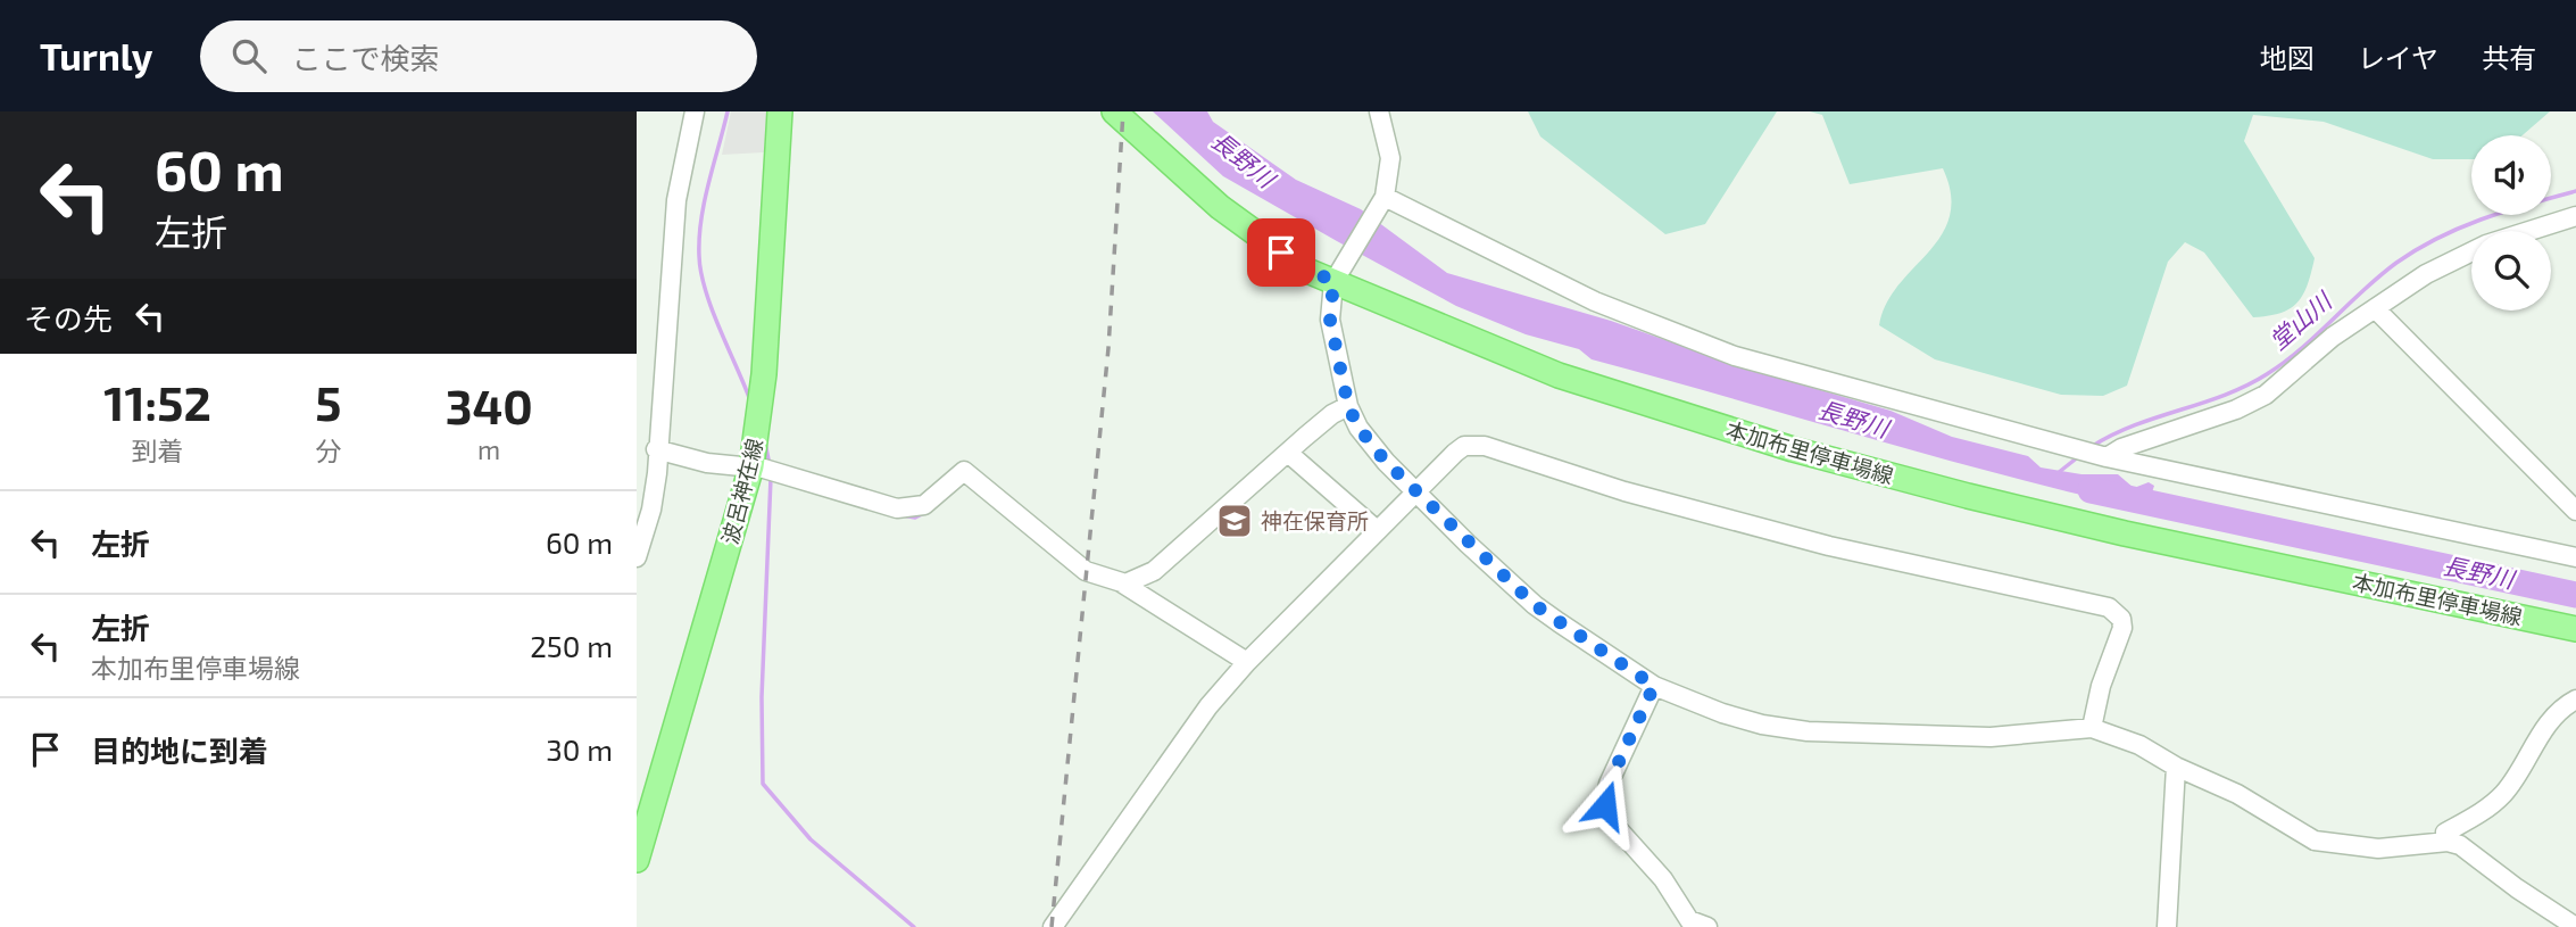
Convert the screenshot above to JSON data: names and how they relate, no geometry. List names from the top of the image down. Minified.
{"streets":{"main road":["本加布里停車場線","波呂神在線"]},"water":["長野川","堂山川"],"places":{"school or university":["神在保育所"]},"page":{"header":"Turnly","search":"ここで検索","nav":["地図","レイヤ","共有"],"turn":["60 m","左折"],"then":"その先","eta":["11:52","到着","5","分","340","m"],"list":[{"name":"左折","value":"60 m"},{"name":"左折","note":"本加布里停車場線","value":"250 m"},{"name":"目的地に到着","value":"30 m"}]}}
